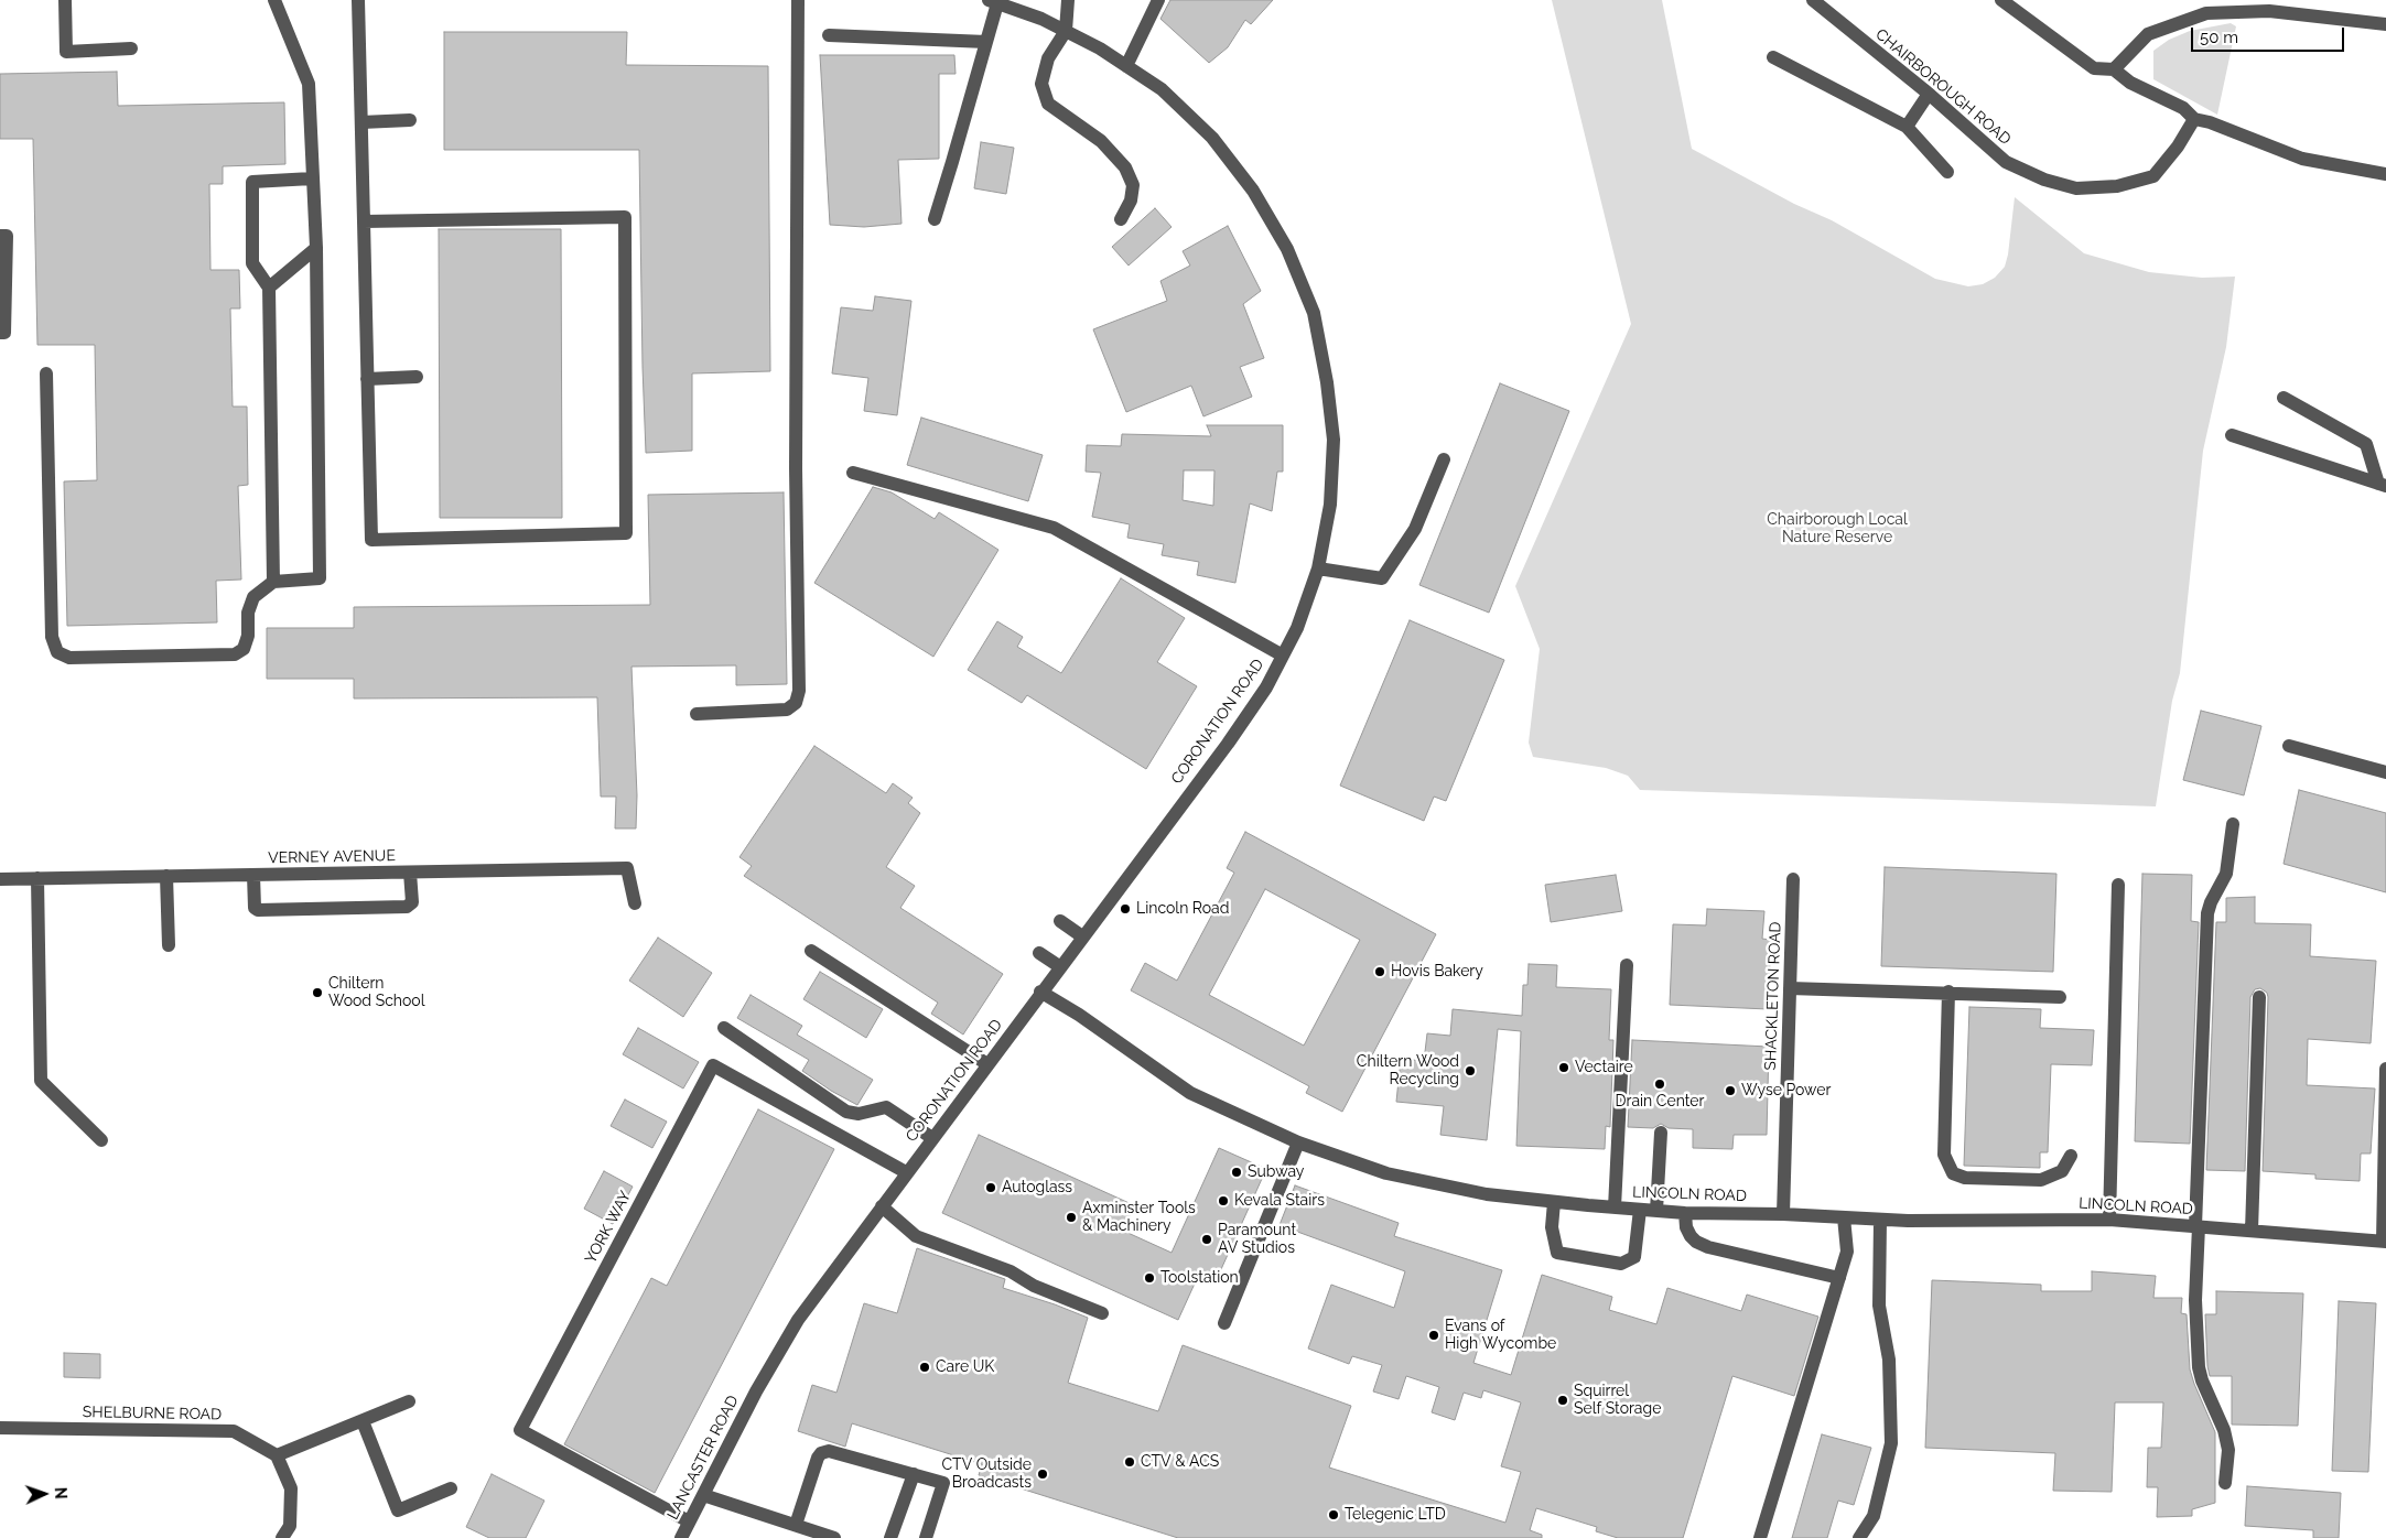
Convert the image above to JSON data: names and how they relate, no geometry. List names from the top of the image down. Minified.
{"streets":{"street":["CHAIRBOROUGH ROAD","CORONATION ROAD","VERNEY AVENUE","SHACKLETON ROAD","LINCOLN ROAD","YORK WAY","SHELBURNE ROAD","LANCASTER ROAD"]},"crossings":[["CORONATION ROAD","LINCOLN ROAD"],["CORONATION ROAD","YORK WAY"],["CORONATION ROAD","LANCASTER ROAD"],["SHACKLETON ROAD","LINCOLN ROAD"],["YORK WAY","LANCASTER ROAD"]],"parks":["Chairborough Local Nature Reserve"],"places":["Lincoln Road","Hovis Bakery","Chiltern Wood School","Vectaire","Chiltern Wood Recycling","Drain Center","Wyse Power","Subway","Autoglass","Kevala Stairs","Axminster Tools & Machinery","Paramount AV Studios","Toolstation","Evans of High Wycombe","Care UK","Squirrel Self Storage","CTV & ACS","CTV Outside Broadcasts","Telegenic LTD"],"scale_bar":"50 m","north":"right"}
